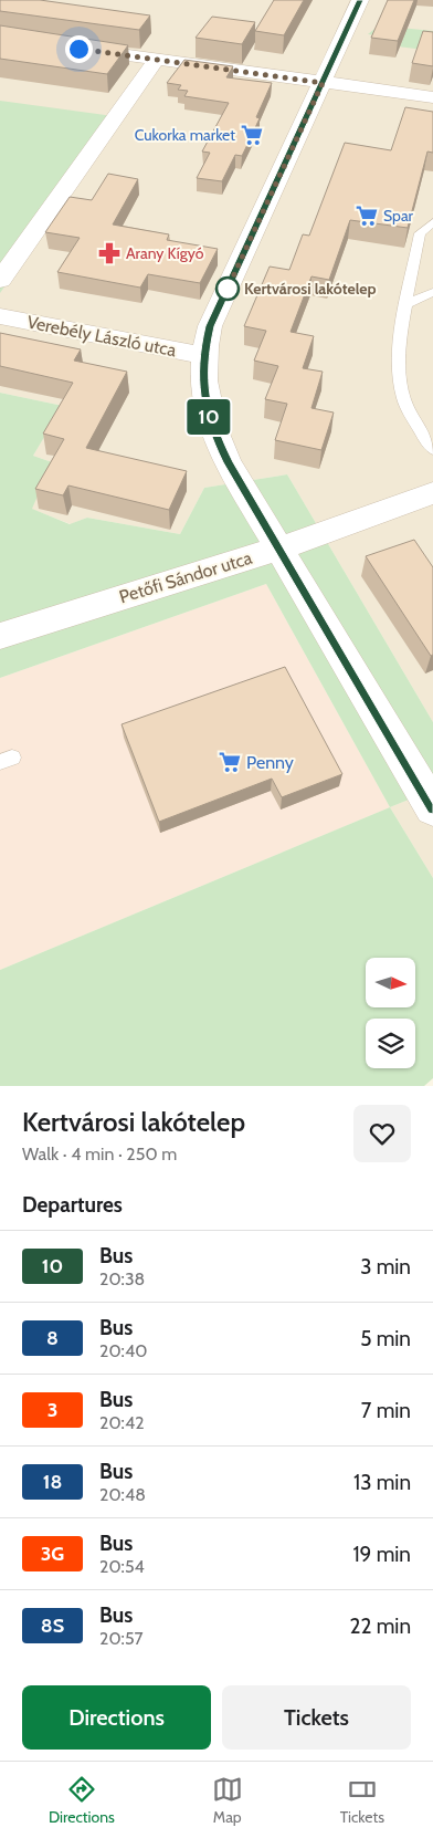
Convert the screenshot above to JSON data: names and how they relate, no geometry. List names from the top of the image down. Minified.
{"streets":{"street":["Verebély László utca","Petőfi Sándor utca"]},"places":{"supermarket":["Cukorka market","Spar","Penny"],"pharmacy":["Arany Kígyó"],"other":["Kertvárosi lakótelep"]},"lines":["bus line 10"],"north":"right","page":{"on_map":"10","heading":[["Kertvárosi lakótelep","Walk · 4 min · 250 m"],"Departures"],"list":[{"mark":"10","name":"Bus","note":"20:38","value":"3 min"},{"mark":"8","name":"Bus","note":"20:40","value":"5 min"},{"mark":"3","name":"Bus","note":"20:42","value":"7 min"},{"mark":"18","name":"Bus","note":"20:48","value":"13 min"},{"mark":"3G","name":"Bus","note":"20:54","value":"19 min"},{"mark":"8S","name":"Bus","note":"20:57","value":"22 min"}],"buttons":["Directions","Tickets"],"tabs":["Directions","Map","Tickets"]}}
